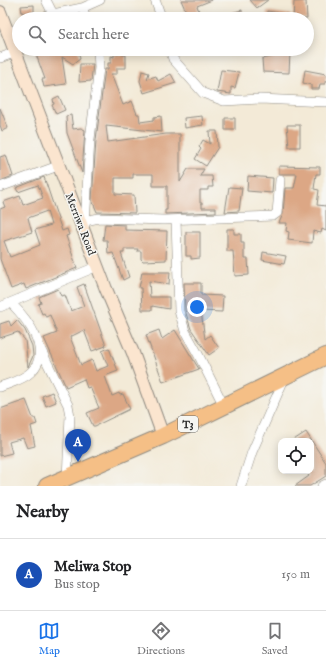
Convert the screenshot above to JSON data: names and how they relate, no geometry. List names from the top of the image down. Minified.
{"streets":{"highway":["T3"],"street":["Merriwa Road"]},"crossings":[["Merriwa Road","T3"]],"page":{"search":"Search here","pins":"A","heading":"Nearby","list":[{"mark":"A","name":"Meliwa Stop","note":"Bus stop","value":"150 m"}],"nav":["Map","Directions","Saved"]}}
